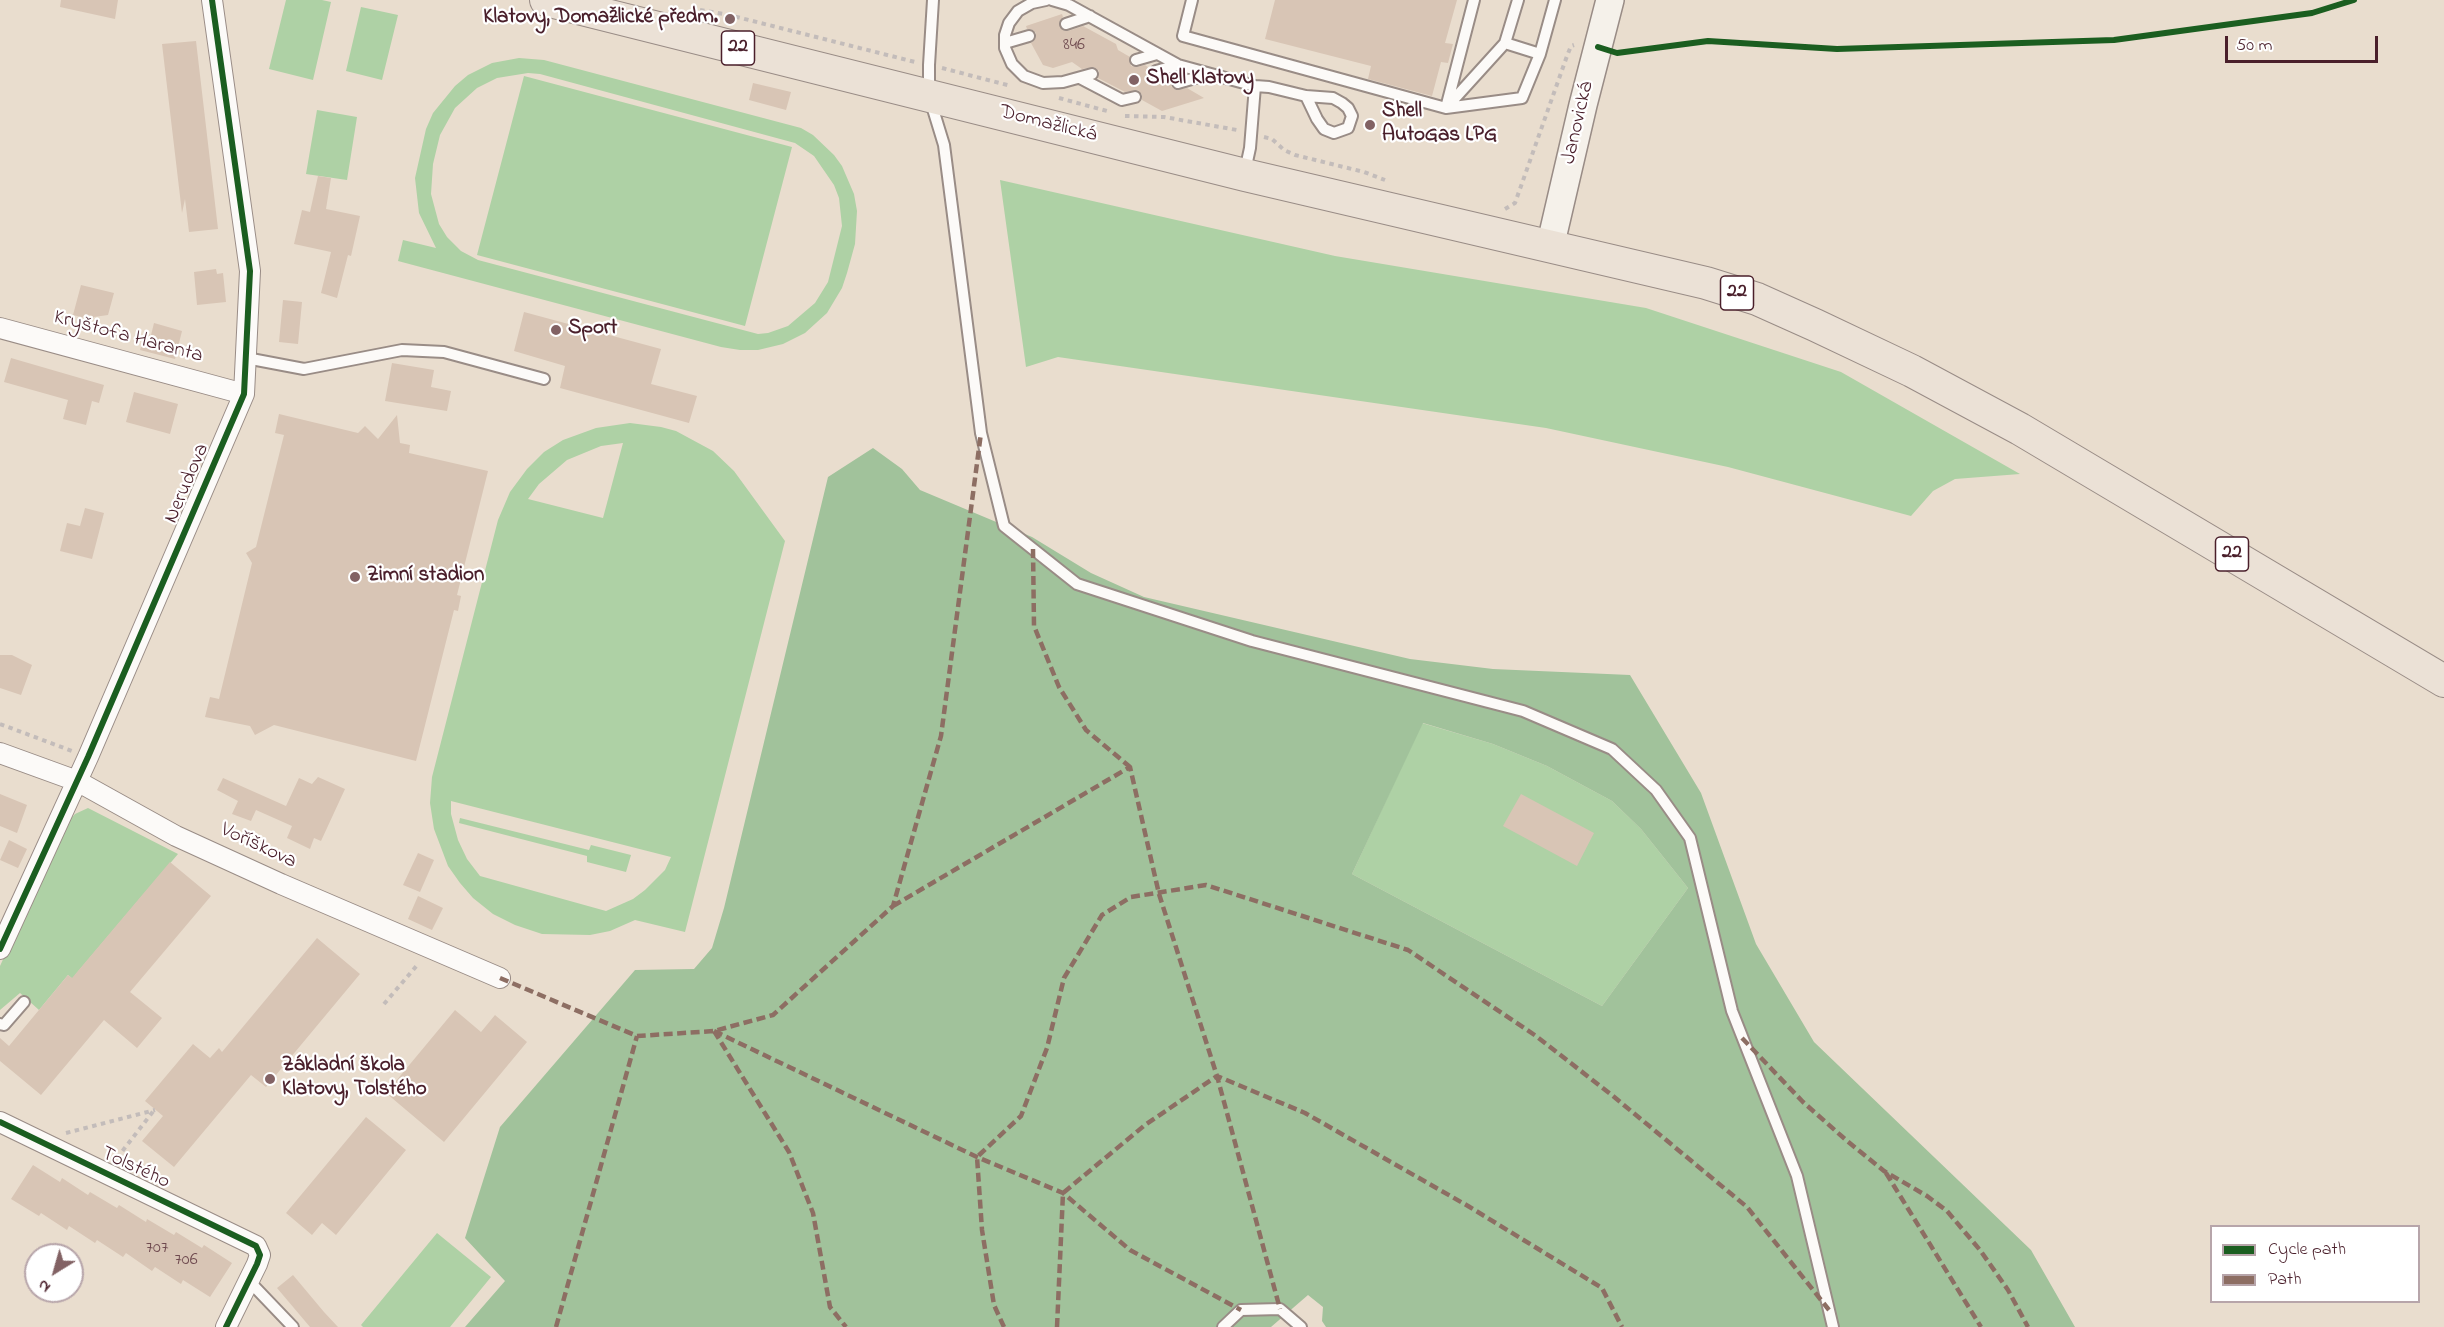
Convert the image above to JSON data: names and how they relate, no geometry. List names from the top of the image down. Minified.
{"streets":{"main road":["22","Janovická","Domažlická"],"street":["Kryštofa Haranta","Nerudova","Voříškova","Tolstého"]},"crossings":[["22","Janovická"],["22","Domažlická"],["Janovická","Domažlická"],["Kryštofa Haranta","Nerudova"],["Nerudova","Voříškova"]],"places":["Klatovy, Domažlické předm.","Shell Klatovy","Shell AutoGas LPG","Sport","Zimní stadion","Základní škola Klatovy, Tolstého"],"house_numbers":["846","707","706"],"legend":["Cycle path","Path"],"scale_bar":"50 m","north":"bottom left"}
